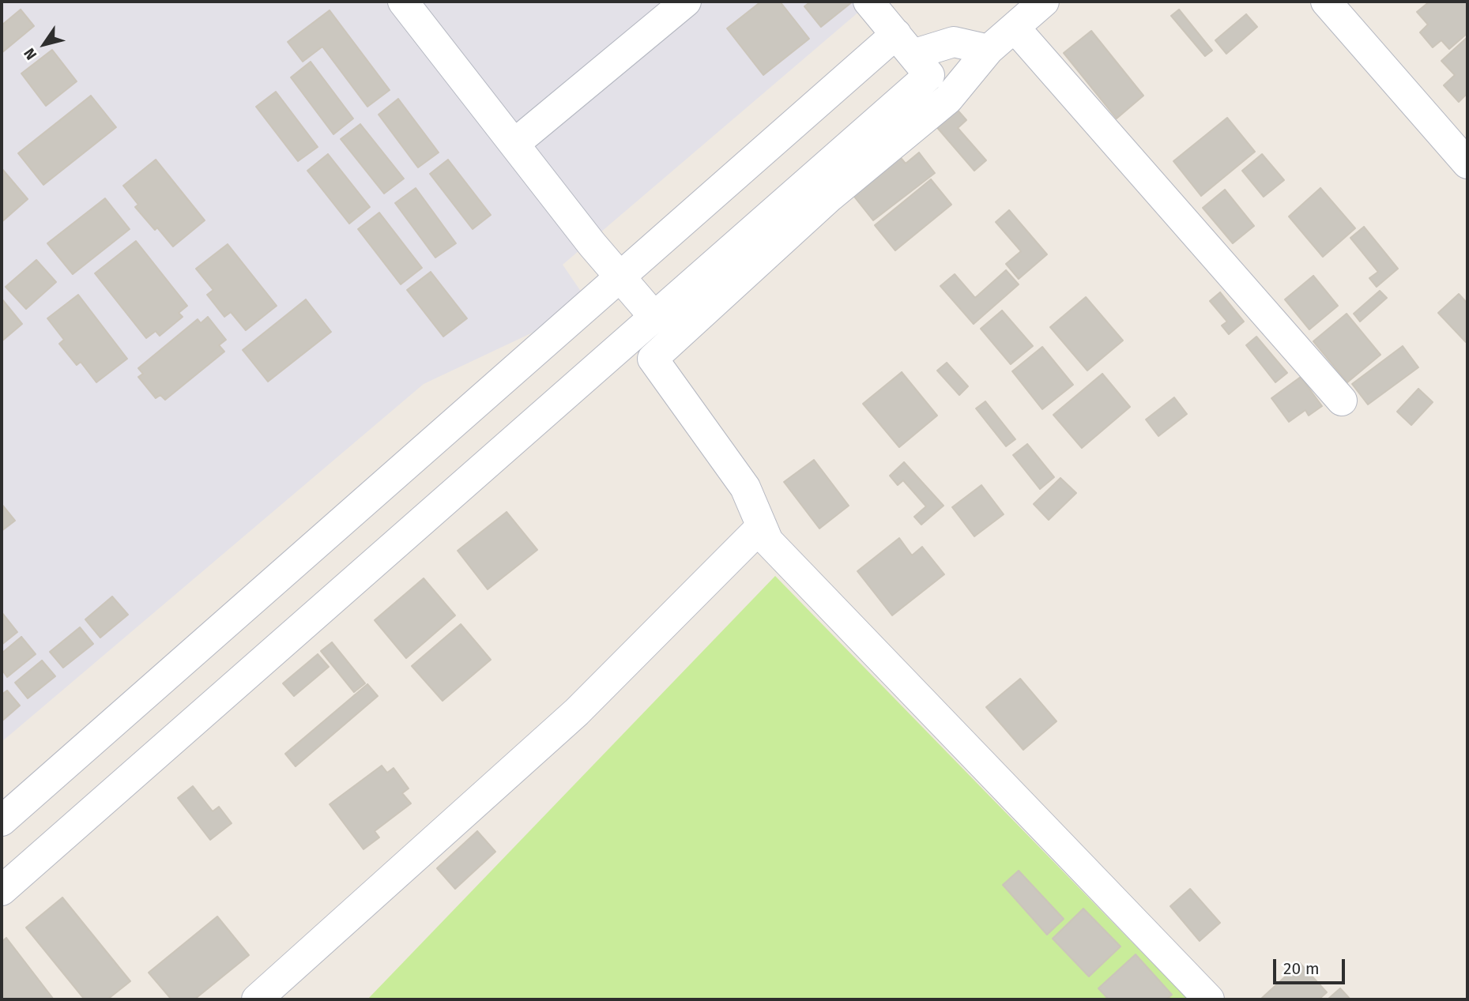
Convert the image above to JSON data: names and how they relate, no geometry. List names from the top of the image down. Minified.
{"scale_bar":"20 m","north":"bottom left"}
